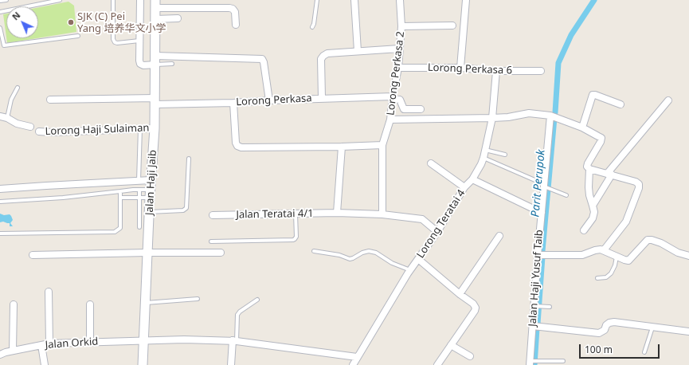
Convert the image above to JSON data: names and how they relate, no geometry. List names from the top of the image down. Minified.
{"streets":{"street":["Lorong Perkasa 6","Lorong Perkasa 2","Lorong Perkasa","Lorong Haji Sulaiman","Jalan Haji Jaib","Jalan Teratai 4/1","Lorong Teratai 4","Jalan Haji Yusuf Taib","Jalan Orkid"]},"crossings":[["Lorong Perkasa 6","Lorong Perkasa 2"],["Lorong Perkasa 6","Lorong Teratai 4"],["Lorong Perkasa 2","Lorong Perkasa"],["Lorong Perkasa 2","Jalan Teratai 4/1"],["Lorong Perkasa","Jalan Haji Jaib"],["Lorong Haji Sulaiman","Jalan Haji Jaib"],["Jalan Haji Jaib","Jalan Orkid"],["Jalan Teratai 4/1","Lorong Teratai 4"],["Lorong Teratai 4","Jalan Orkid"]],"water":["Parit Perupok"],"places":["SJK (C) Pei Yang 培养华文小学"],"scale_bar":"100 m","north":"top left"}
